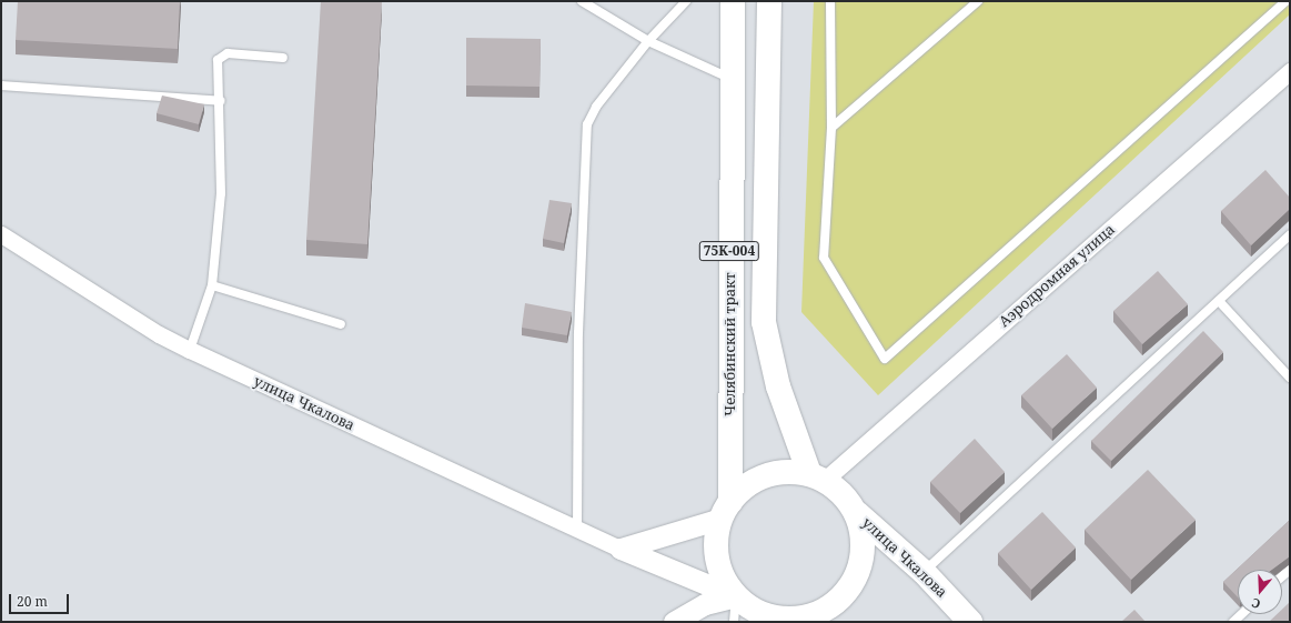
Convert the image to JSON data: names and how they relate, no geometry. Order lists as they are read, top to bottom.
{
  "streets": {
    "main road": ["75К-004", "Челябинский тракт", "улица Чкалова"],
    "street": ["Аэродромная улица"]
  },
  "crossings": [
    ["75К-004", "Аэродромная улица"],
    ["75К-004", "Челябинский тракт"],
    ["75К-004", "улица Чкалова"],
    ["Аэродромная улица", "Челябинский тракт"],
    ["Аэродромная улица", "улица Чкалова"],
    ["Челябинский тракт", "улица Чкалова"]
  ],
  "scale_bar": "20 m",
  "north": "bottom"
}
